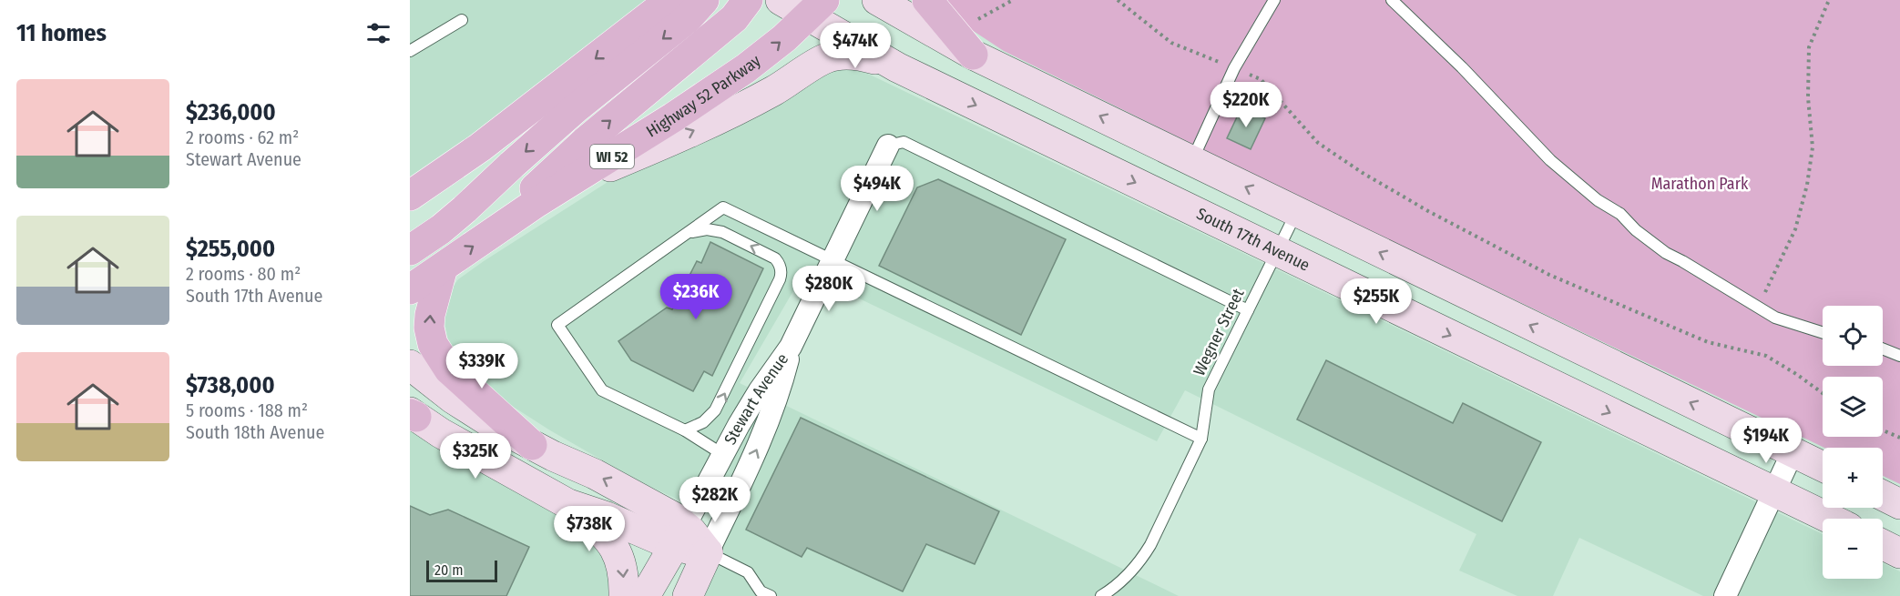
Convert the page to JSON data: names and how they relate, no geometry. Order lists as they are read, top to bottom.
{
  "streets": {
    "main road": [
      "Highway 52 Parkway",
      "WI 52",
      "South 17th Avenue",
      "Stewart Avenue"
    ],
    "lane": ["Wegner Street"]
  },
  "crossings": [
    ["Highway 52 Parkway", "South 17th Avenue"],
    ["South 17th Avenue", "Wegner Street"]
  ],
  "parks": ["Marathon Park"],
  "scale_bar": "20 m",
  "page": {
    "heading": "11 homes",
    "price": [
      "$474K",
      "$220K",
      "$494K",
      "$280K",
      "$236K",
      "$255K",
      "$339K",
      "$194K",
      "$325K",
      "$282K",
      "$738K"
    ],
    "list": [
      {
        "name": "$236,000",
        "note": "2 rooms · 62 m² · Stewart Avenue"
      },
      {
        "name": "$255,000",
        "note": "2 rooms · 80 m² · South 17th Avenue"
      },
      {
        "name": "$738,000",
        "note": "5 rooms · 188 m² · South 18th Avenue"
      }
    ],
    "map_buttons": ["+", "−"],
    "scale": "20 m"
  }
}
